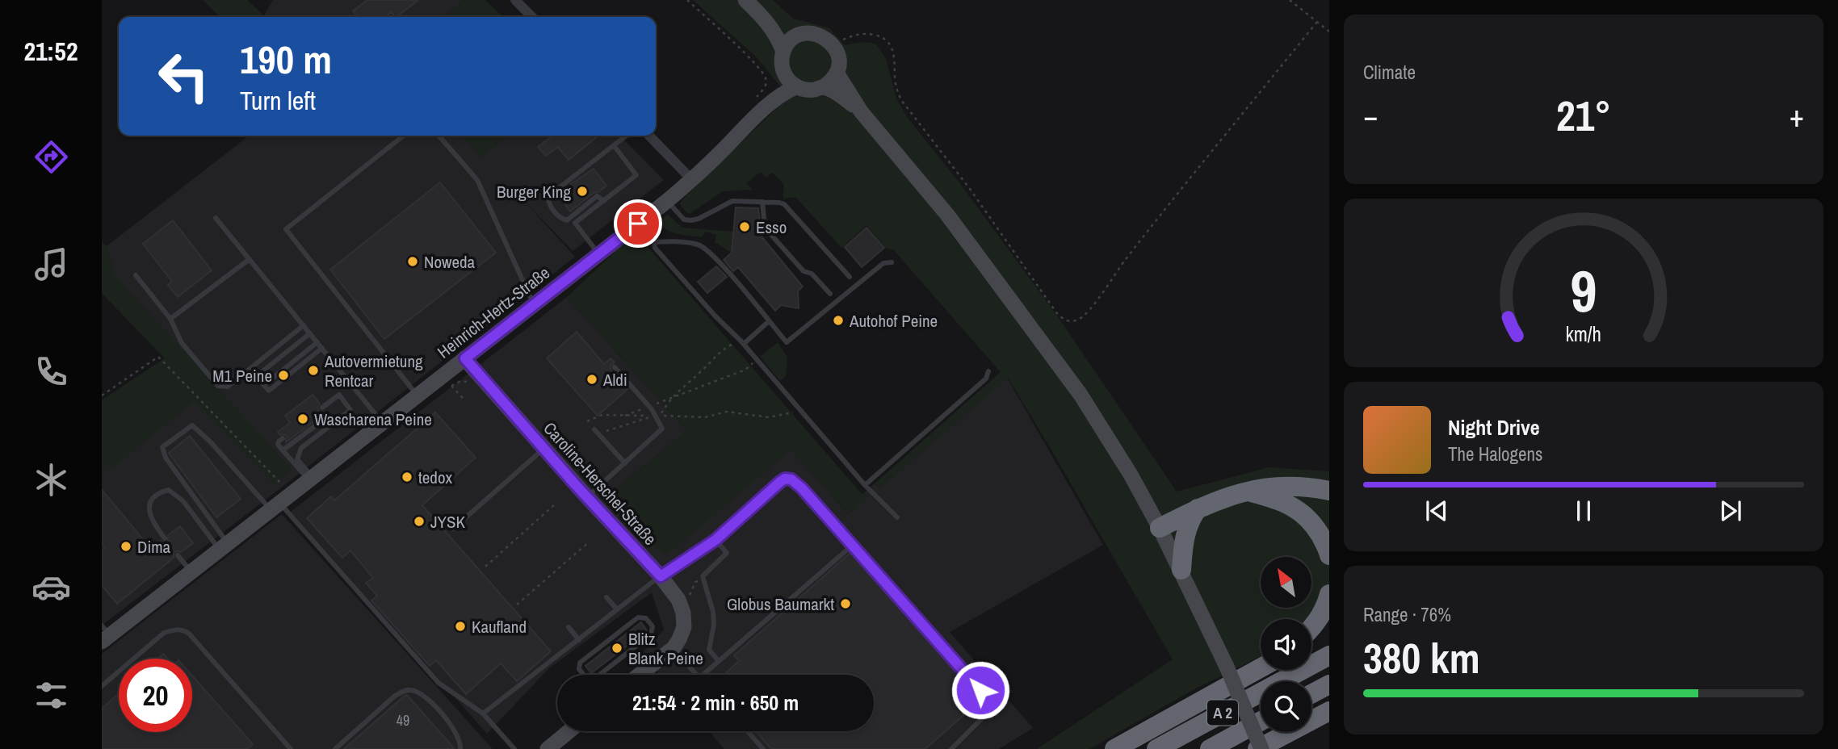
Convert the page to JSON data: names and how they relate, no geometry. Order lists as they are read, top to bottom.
{
  "streets": {
    "highway": ["A 2"],
    "street": ["Heinrich-Hertz-Straße", "Caroline-Herschel-Straße"]
  },
  "crossings": [
    ["Heinrich-Hertz-Straße", "Caroline-Herschel-Straße"]
  ],
  "places": [
    "Burger King",
    "Esso",
    "Noweda",
    "Autohof Peine",
    "Autovermietung Rentcar",
    "M1 Peine",
    "Aldi",
    "Wascharena Peine",
    "tedox",
    "JYSK",
    "Dima",
    "Globus Baumarkt",
    "Kaufland",
    "Blitz Blank Peine"
  ],
  "house_numbers": ["49"],
  "north": "top left",
  "page": {
    "tabs": "21:52",
    "tile": [
      "Climate",
      ["Range · 76%", "380 km"]
    ],
    "turn": ["190 m", "Turn left"],
    "heat": ["−", "21°", "+"],
    "song": ["Night Drive", "The Halogens"],
    "limit": "20",
    "trip": "21:54 · 2 min · 650 m",
    "gauge": ["9", "km/h"]
  }
}
